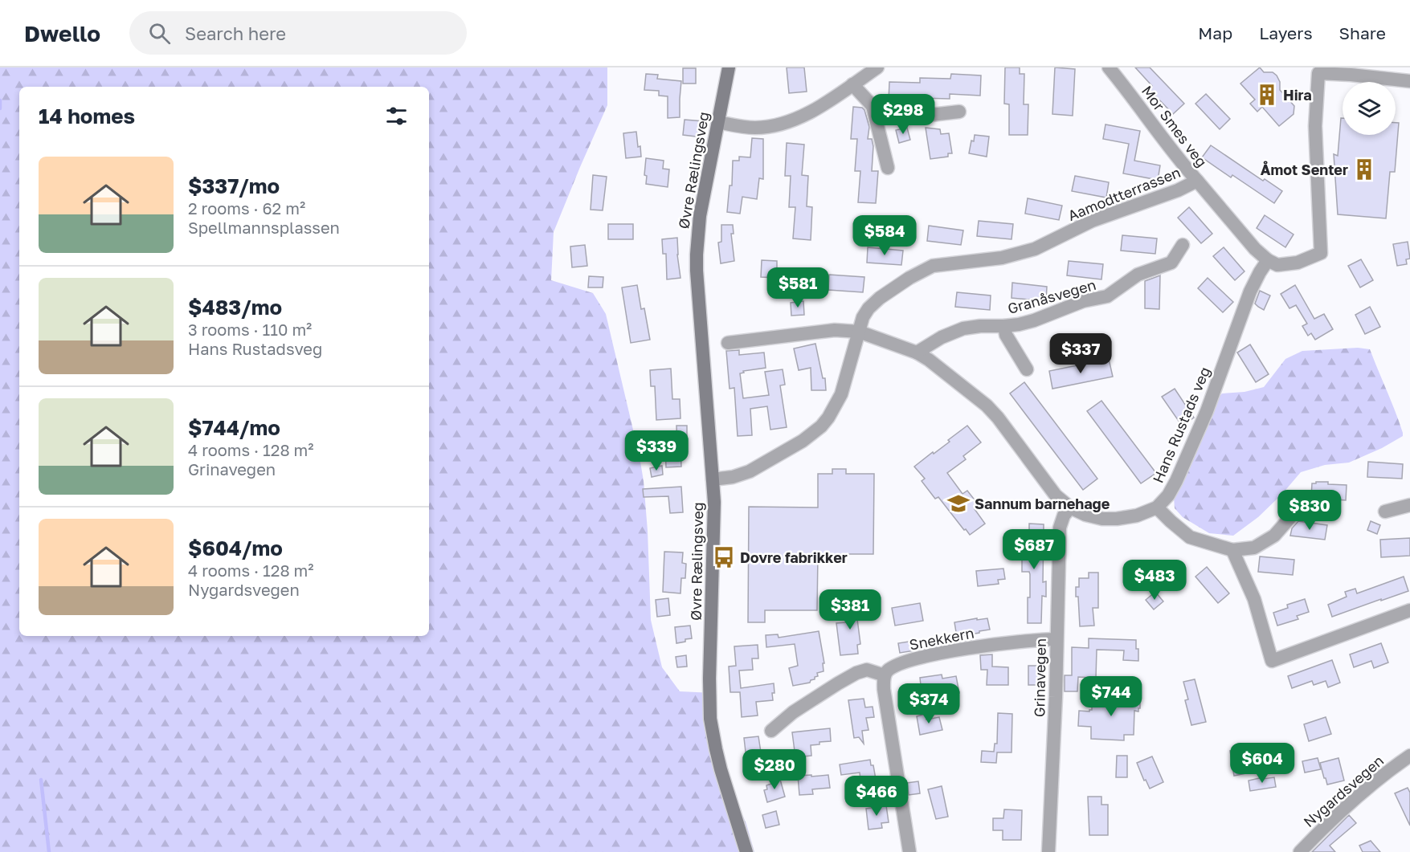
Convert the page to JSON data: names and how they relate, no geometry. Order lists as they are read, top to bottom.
{
  "streets": {
    "main road": ["Øvre Rælingsveg"],
    "street": [
      "Mor Smes veg",
      "Aamodtterrassen",
      "Granåsvegen",
      "Hans Rustads veg",
      "Snekkern",
      "Grinavegen",
      "Nygardsvegen"
    ]
  },
  "crossings": [
    ["Mor Smes veg", "Aamodtterrassen"],
    ["Øvre Rælingsveg", "Aamodtterrassen"],
    ["Aamodtterrassen", "Hans Rustads veg"],
    ["Snekkern", "Grinavegen"]
  ],
  "places": {
    "building": ["Hira", "Åmot Senter"],
    "school or university": ["Sannum barnehage"],
    "bus stop": ["Dovre fabrikker"]
  },
  "page": {
    "header": "Dwello",
    "search": "Search here",
    "nav": ["Map", "Layers", "Share"],
    "heading": "14 homes",
    "price": [
      "$298",
      "$584",
      "$581",
      "$337",
      "$339",
      "$830",
      "$687",
      "$483",
      "$381",
      "$744",
      "$374",
      "$604",
      "$280",
      "$466"
    ],
    "list": [
      {
        "name": "$337/mo",
        "note": "2 rooms · 62 m² · Spellmannsplassen"
      },
      {
        "name": "$483/mo",
        "note": "3 rooms · 110 m² · Hans Rustadsveg"
      },
      {
        "name": "$744/mo",
        "note": "4 rooms · 128 m² · Grinavegen"
      },
      {
        "name": "$604/mo",
        "note": "4 rooms · 128 m² · Nygardsvegen"
      }
    ]
  }
}
